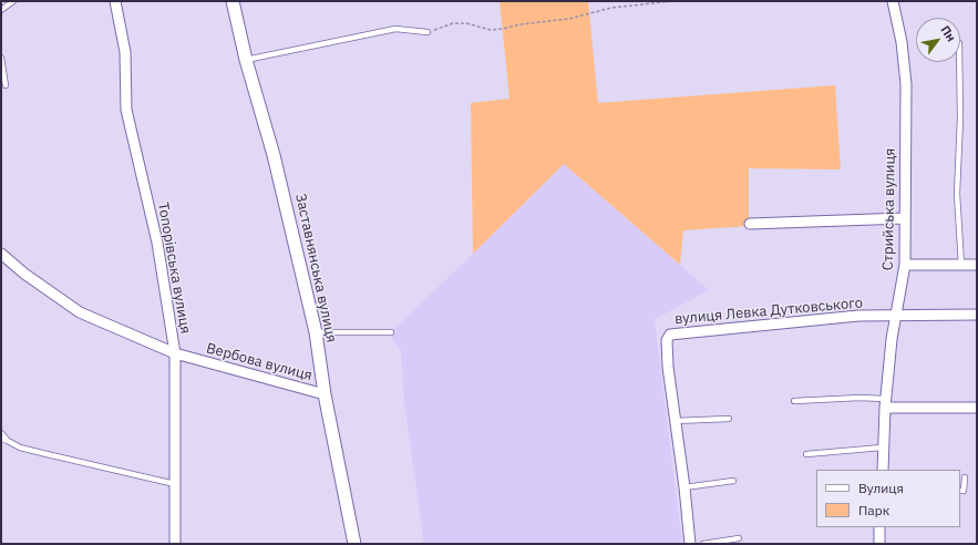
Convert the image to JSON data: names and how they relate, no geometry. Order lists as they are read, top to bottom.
{
  "streets": {
    "street": [
      "Стрийська вулиця",
      "Топорівська вулиця",
      "Заставнянська вулиця",
      "вулиця Левка Дутковського",
      "Вербова вулиця"
    ]
  },
  "crossings": [
    ["Стрийська вулиця", "вулиця Левка Дутковського"],
    ["Топорівська вулиця", "Вербова вулиця"],
    ["Заставнянська вулиця", "Вербова вулиця"]
  ],
  "legend": ["Вулиця", "Парк"],
  "north": "top right"
}
